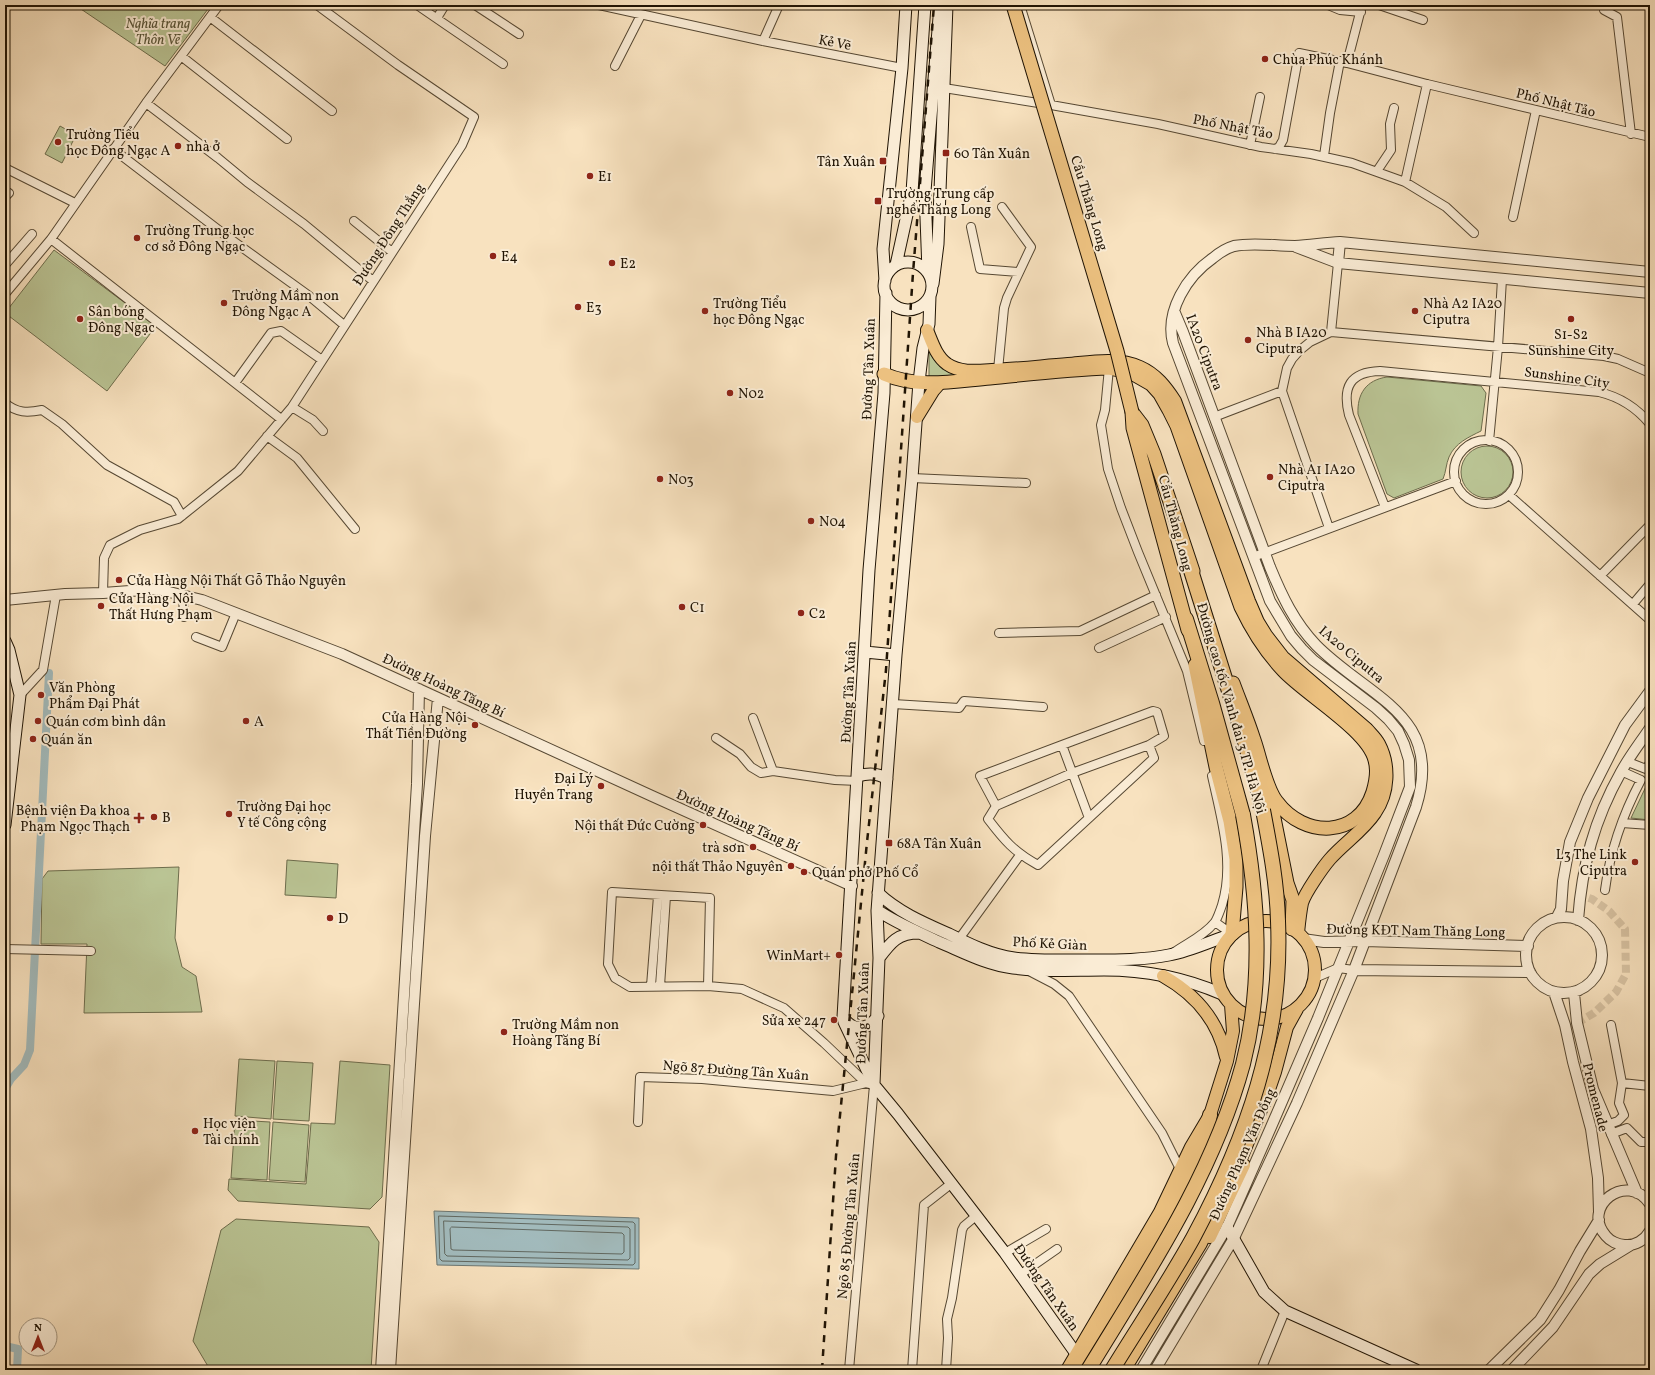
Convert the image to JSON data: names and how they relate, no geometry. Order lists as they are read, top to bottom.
{
  "streets": {
    "highway": ["Cầu Thăng Long", "Đường cao tốc Vành đai 3 TP. Hà Nội"],
    "main road": ["Đường Tân Xuân", "Phố Kẻ Giàn", "Đường Phạm Văn Đồng"],
    "street": [
      "Kẻ Vẽ",
      "Phố Nhật Tảo",
      "Đường Đông Thắng",
      "IA20 Ciputra",
      "Sunshine City",
      "Đường Hoàng Tăng Bí",
      "Đường KĐT Nam Thăng Long",
      "Ngõ 87 Đường Tân Xuân",
      "Promenade",
      "Ngõ 85 Đường Tân Xuân"
    ]
  },
  "crossings": [
    ["Cầu Thăng Long", "Đường cao tốc Vành đai 3 TP. Hà Nội"],
    ["Cầu Thăng Long", "Đường KĐT Nam Thăng Long"],
    ["Cầu Thăng Long", "Phố Kẻ Giàn"],
    ["Cầu Thăng Long", "Đường Phạm Văn Đồng"],
    ["Đường Đông Thắng", "Đường Hoàng Tăng Bí"],
    ["IA20 Ciputra", "Đường KĐT Nam Thăng Long"],
    ["IA20 Ciputra", "Đường Phạm Văn Đồng"],
    ["Đường Tân Xuân", "Đường Hoàng Tăng Bí"],
    ["Đường Tân Xuân", "Phố Kẻ Giàn"],
    ["Đường Tân Xuân", "Ngõ 87 Đường Tân Xuân"],
    ["Đường Tân Xuân", "Ngõ 85 Đường Tân Xuân"],
    ["Đường KĐT Nam Thăng Long", "Phố Kẻ Giàn"],
    ["Đường KĐT Nam Thăng Long", "Promenade"],
    ["Đường KĐT Nam Thăng Long", "Đường Phạm Văn Đồng"],
    ["Phố Kẻ Giàn", "Đường Phạm Văn Đồng"],
    ["Ngõ 87 Đường Tân Xuân", "Ngõ 85 Đường Tân Xuân"]
  ],
  "parks": ["Nghĩa trang Thôn Vẽ"],
  "places": {
    "other": [
      "Chùa Phúc Khánh",
      "Trường Tiểu học Đông Ngạc A",
      "nhà ở",
      "E1",
      "Trường Trung học cơ sở Đông Ngạc",
      "E4",
      "E2",
      "Trường Mầm non Đông Ngạc A",
      "E3",
      "Trường Tiểu học Đông Ngạc",
      "Nhà A2 IA20 Ciputra",
      "Sân bóng Đông Ngạc",
      "S1-S2 Sunshine City",
      "Nhà B IA20 Ciputra",
      "N02",
      "Nhà A1 IA20 Ciputra",
      "N03",
      "N04",
      "Cửa Hàng Nội Thất Gỗ Thảo Nguyên",
      "Cửa Hàng Nội Thất Hưng Phạm",
      "C1",
      "C2",
      "Văn Phòng Phẩm Đại Phát",
      "Quán cơm bình dân",
      "A",
      "Cửa Hàng Nội Thất Tiền Đường",
      "Quán ăn",
      "Đại Lý Huyền Trang",
      "Trường Đại học Y tế Công cộng",
      "B",
      "Nội thất Đức Cường",
      "trà sơn",
      "L3 The Link Ciputra",
      "nội thất Thảo Nguyên",
      "Quán phở Phố Cổ",
      "D",
      "WinMart+",
      "Sửa xe 247",
      "Trường Mầm non Hoàng Tăng Bí",
      "Học viện Tài chính"
    ],
    "transit": [
      "60 Tân Xuân",
      "Tân Xuân",
      "Trường Trung cấp nghề Thăng Long",
      "68A Tân Xuân"
    ],
    "health": ["Bệnh viện Đa khoa Phạm Ngọc Thạch"]
  },
  "north": "top"
}
